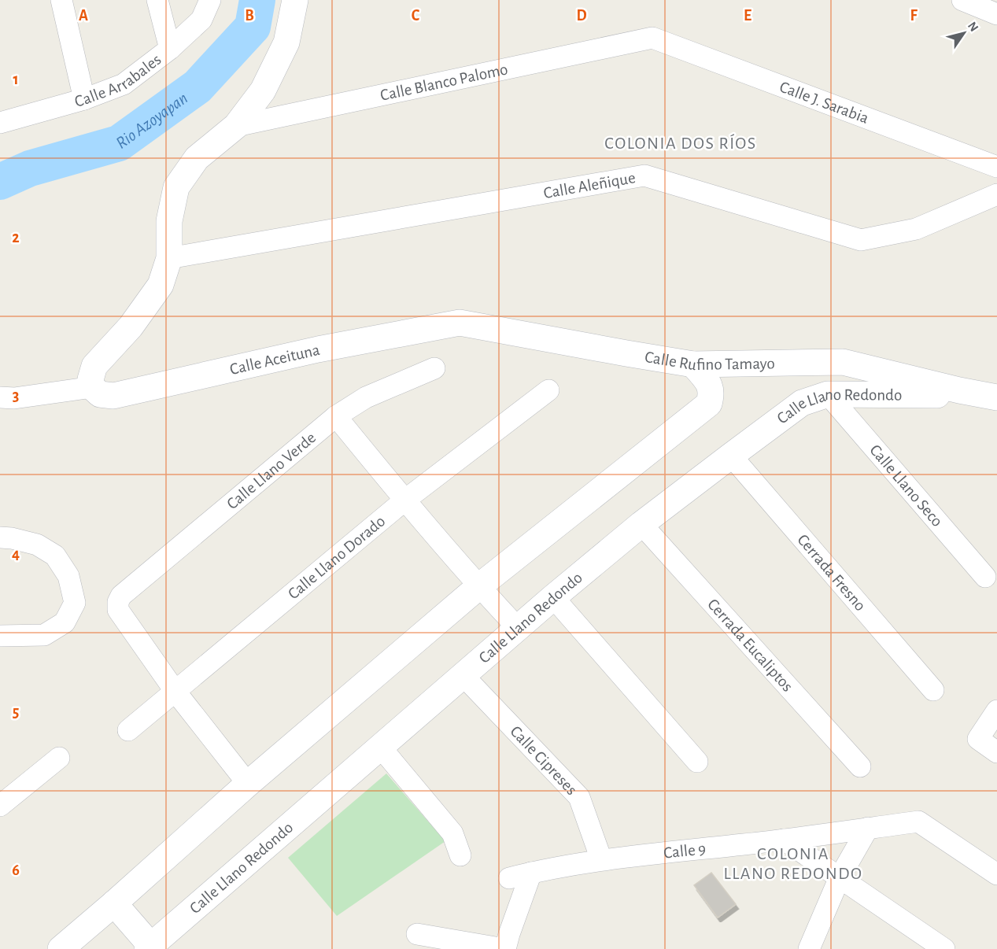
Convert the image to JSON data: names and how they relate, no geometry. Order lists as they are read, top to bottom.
{
  "streets": {
    "street": [
      "Calle Arrabales",
      "Calle Blanco Palomo",
      "Calle J. Sarabia",
      "Calle Aleñique",
      "Calle Rufino Tamayo",
      "Calle Aceituna",
      "Calle Llano Redondo",
      "Calle Llano Verde",
      "Calle Llano Seco",
      "Calle Llano Dorado",
      "Cerrada Fresno",
      "Cerrada Eucaliptos",
      "Calle Cipreses",
      "Calle 9"
    ]
  },
  "crossings": [
    ["Calle Blanco Palomo", "Calle J. Sarabia"],
    ["Calle Rufino Tamayo", "Calle Aceituna"],
    ["Calle Rufino Tamayo", "Calle Llano Redondo"],
    ["Calle Llano Redondo", "Calle Llano Seco"],
    ["Calle Llano Redondo", "Cerrada Fresno"],
    ["Calle Llano Redondo", "Cerrada Eucaliptos"],
    ["Calle Llano Redondo", "Calle Cipreses"],
    ["Calle Llano Verde", "Calle Llano Dorado"],
    ["Calle Cipreses", "Calle 9"]
  ],
  "districts": ["COLONIA DOS RÍOS", "COLONIA LLANO REDONDO"],
  "water": ["Rio Azoyapan"],
  "north": "top right",
  "grid": {
    "columns": [
      "A",
      "B",
      "C",
      "D",
      "E",
      "F"
    ],
    "rows": [
      "1",
      "2",
      "3",
      "4",
      "5",
      "6"
    ]
  }
}
